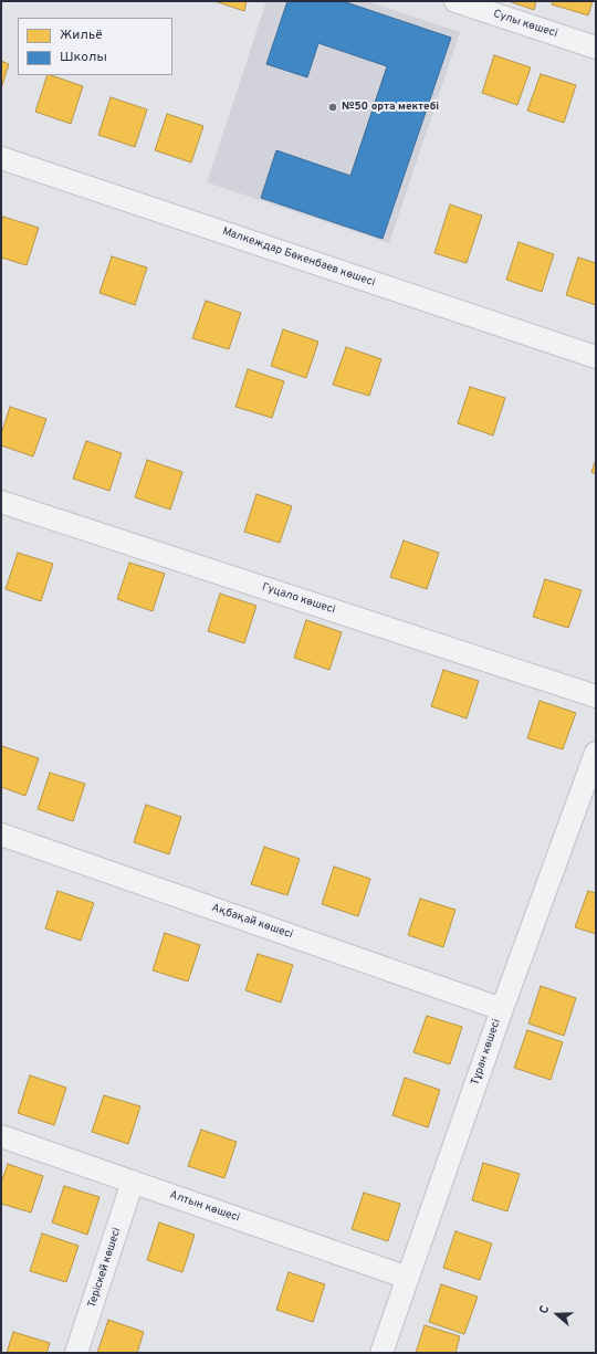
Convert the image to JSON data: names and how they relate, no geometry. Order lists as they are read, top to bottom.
{
  "streets": {
    "street": [
      "Сулы көшесі",
      "Малкеждар Бөкенбаев көшесі",
      "Гуцало көшесі",
      "Ақбақай көшесі",
      "Тұран көшесі",
      "Алтын көшесі",
      "Теріскей көшесі"
    ]
  },
  "crossings": [
    ["Ақбақай көшесі", "Тұран көшесі"],
    ["Тұран көшесі", "Алтын көшесі"],
    ["Алтын көшесі", "Теріскей көшесі"]
  ],
  "places": ["№50 орта мектебі"],
  "legend": ["Жильё", "Школы"],
  "north": "left"
}
